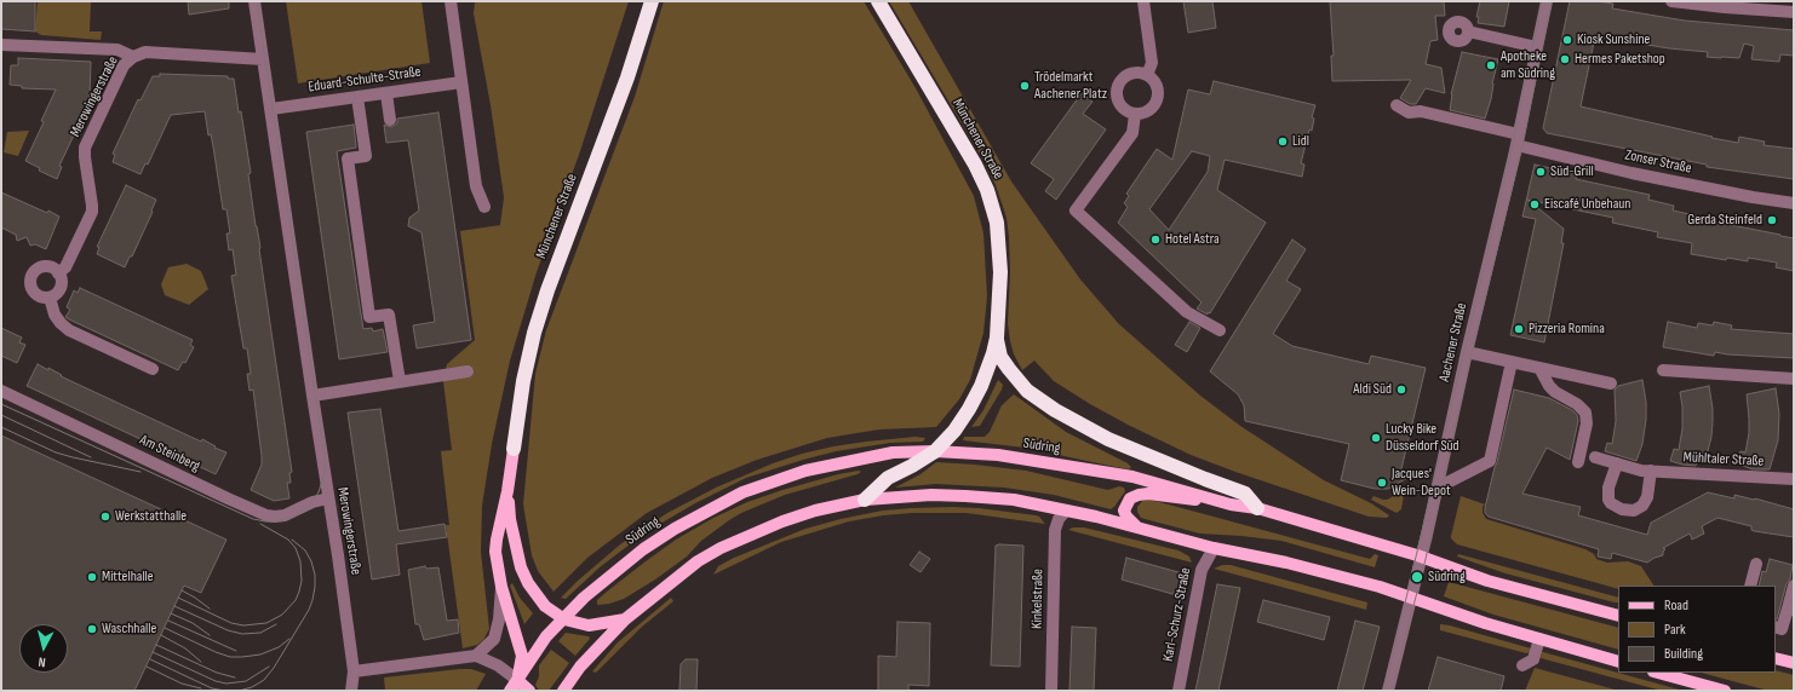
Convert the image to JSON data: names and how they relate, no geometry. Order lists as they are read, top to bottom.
{
  "streets": {
    "highway": ["Münchener Straße"],
    "main road": ["Südring"],
    "street": [
      "Eduard-Schulte-Straße",
      "Merowingerstraße",
      "Zonser Straße",
      "Aachener Straße",
      "Am Steinberg",
      "Mühltaler Straße",
      "Kinkelstraße",
      "Karl-Schurz-Straße"
    ]
  },
  "crossings": [
    ["Eduard-Schulte-Straße", "Merowingerstraße"],
    ["Merowingerstraße", "Am Steinberg"],
    ["Zonser Straße", "Aachener Straße"],
    ["Aachener Straße", "Südring"]
  ],
  "places": [
    "Kiosk Sunshine",
    "Hermes Paketshop",
    "Apotheke am Südring",
    "Trödelmarkt Aachener Platz",
    "Lidl",
    "Süd-Grill",
    "Eiscafé Unbehaun",
    "Gerda Steinfeld",
    "Hotel Astra",
    "Pizzeria Romina",
    "Aldi Süd",
    "Lucky Bike Düsseldorf Süd",
    "Jacques' Wein-Depot",
    "Werkstatthalle",
    "Mittelhalle",
    "Südring",
    "Waschhalle"
  ],
  "legend": ["Road", "Park", "Building"],
  "north": "bottom"
}
